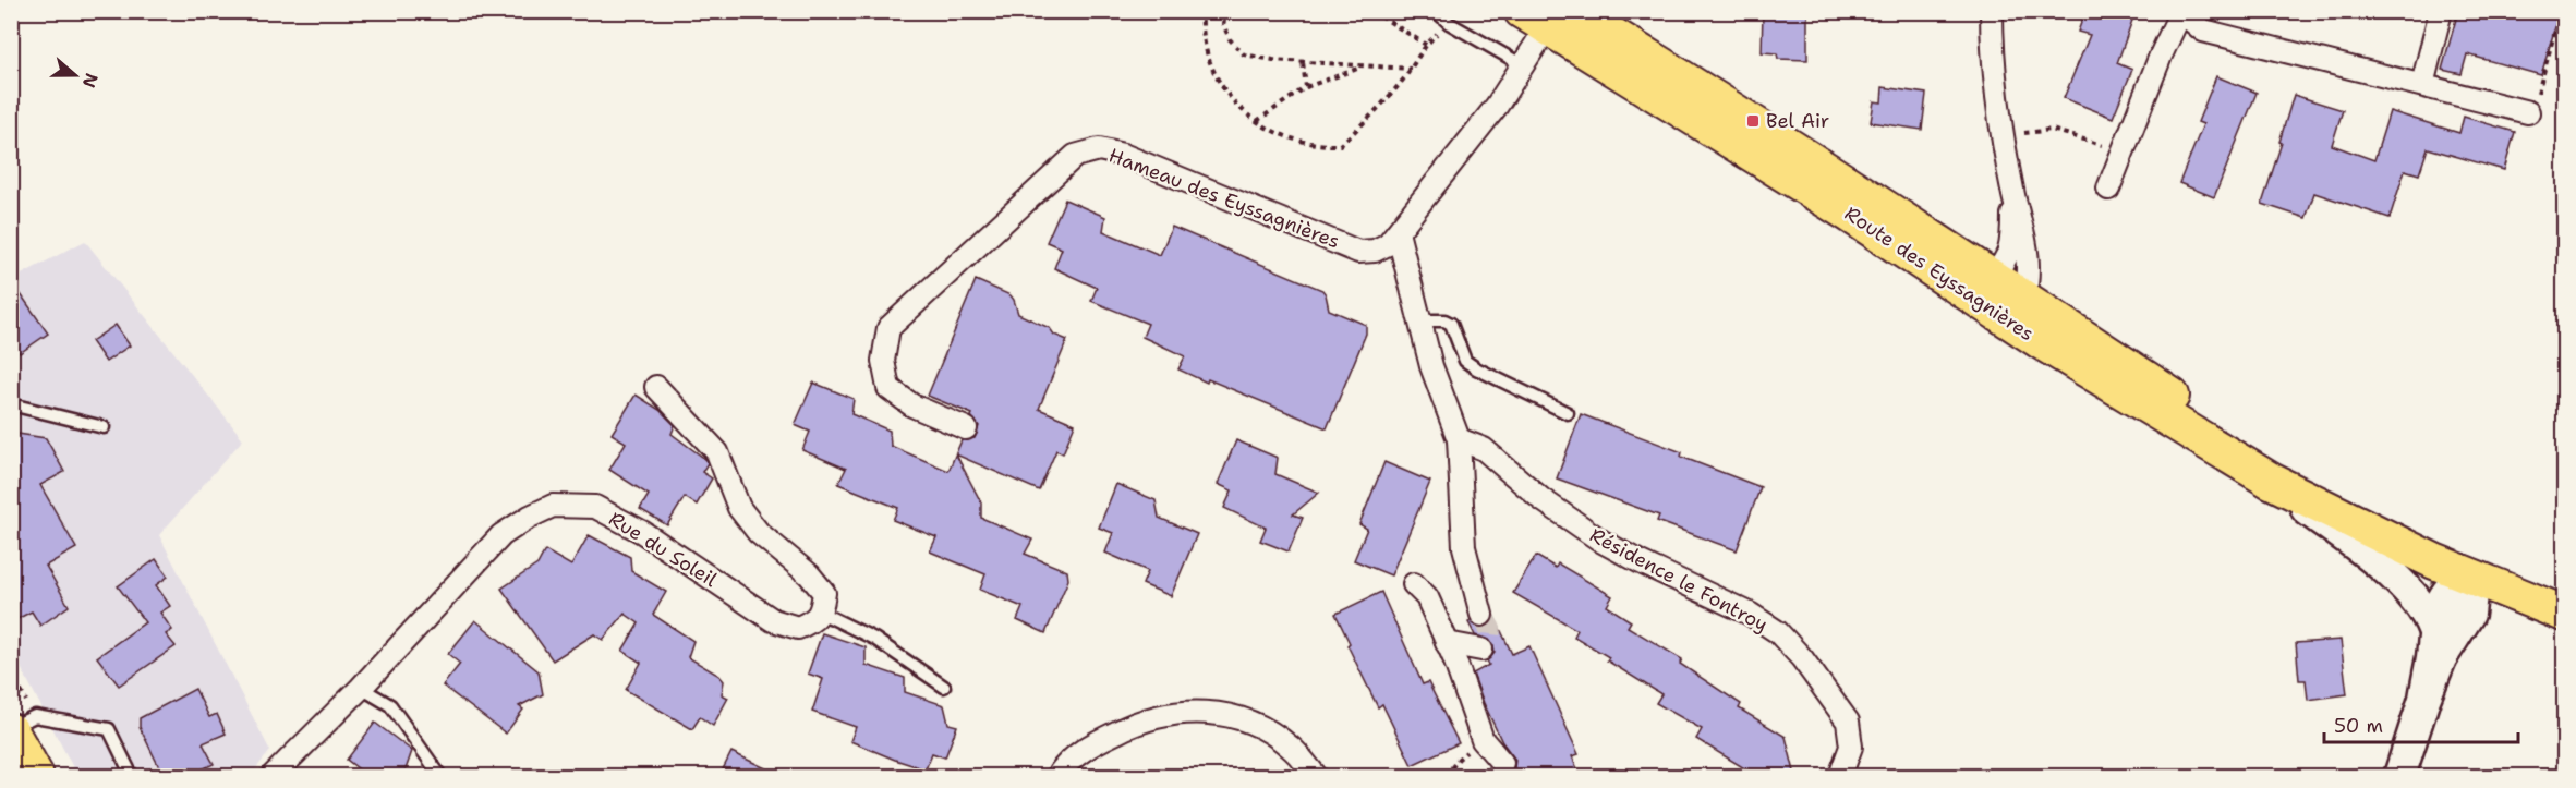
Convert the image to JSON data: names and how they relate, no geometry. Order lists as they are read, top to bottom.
{
  "streets": {
    "main road": ["Route des Eyssagnières"],
    "street": ["Hameau des Eyssagnières", "Rue du Soleil", "Résidence le Fontroy"]
  },
  "crossings": [
    ["Hameau des Eyssagnières", "Route des Eyssagnières"]
  ],
  "places": {
    "transit": ["Bel Air"]
  },
  "scale_bar": "50 m",
  "north": "right"
}
